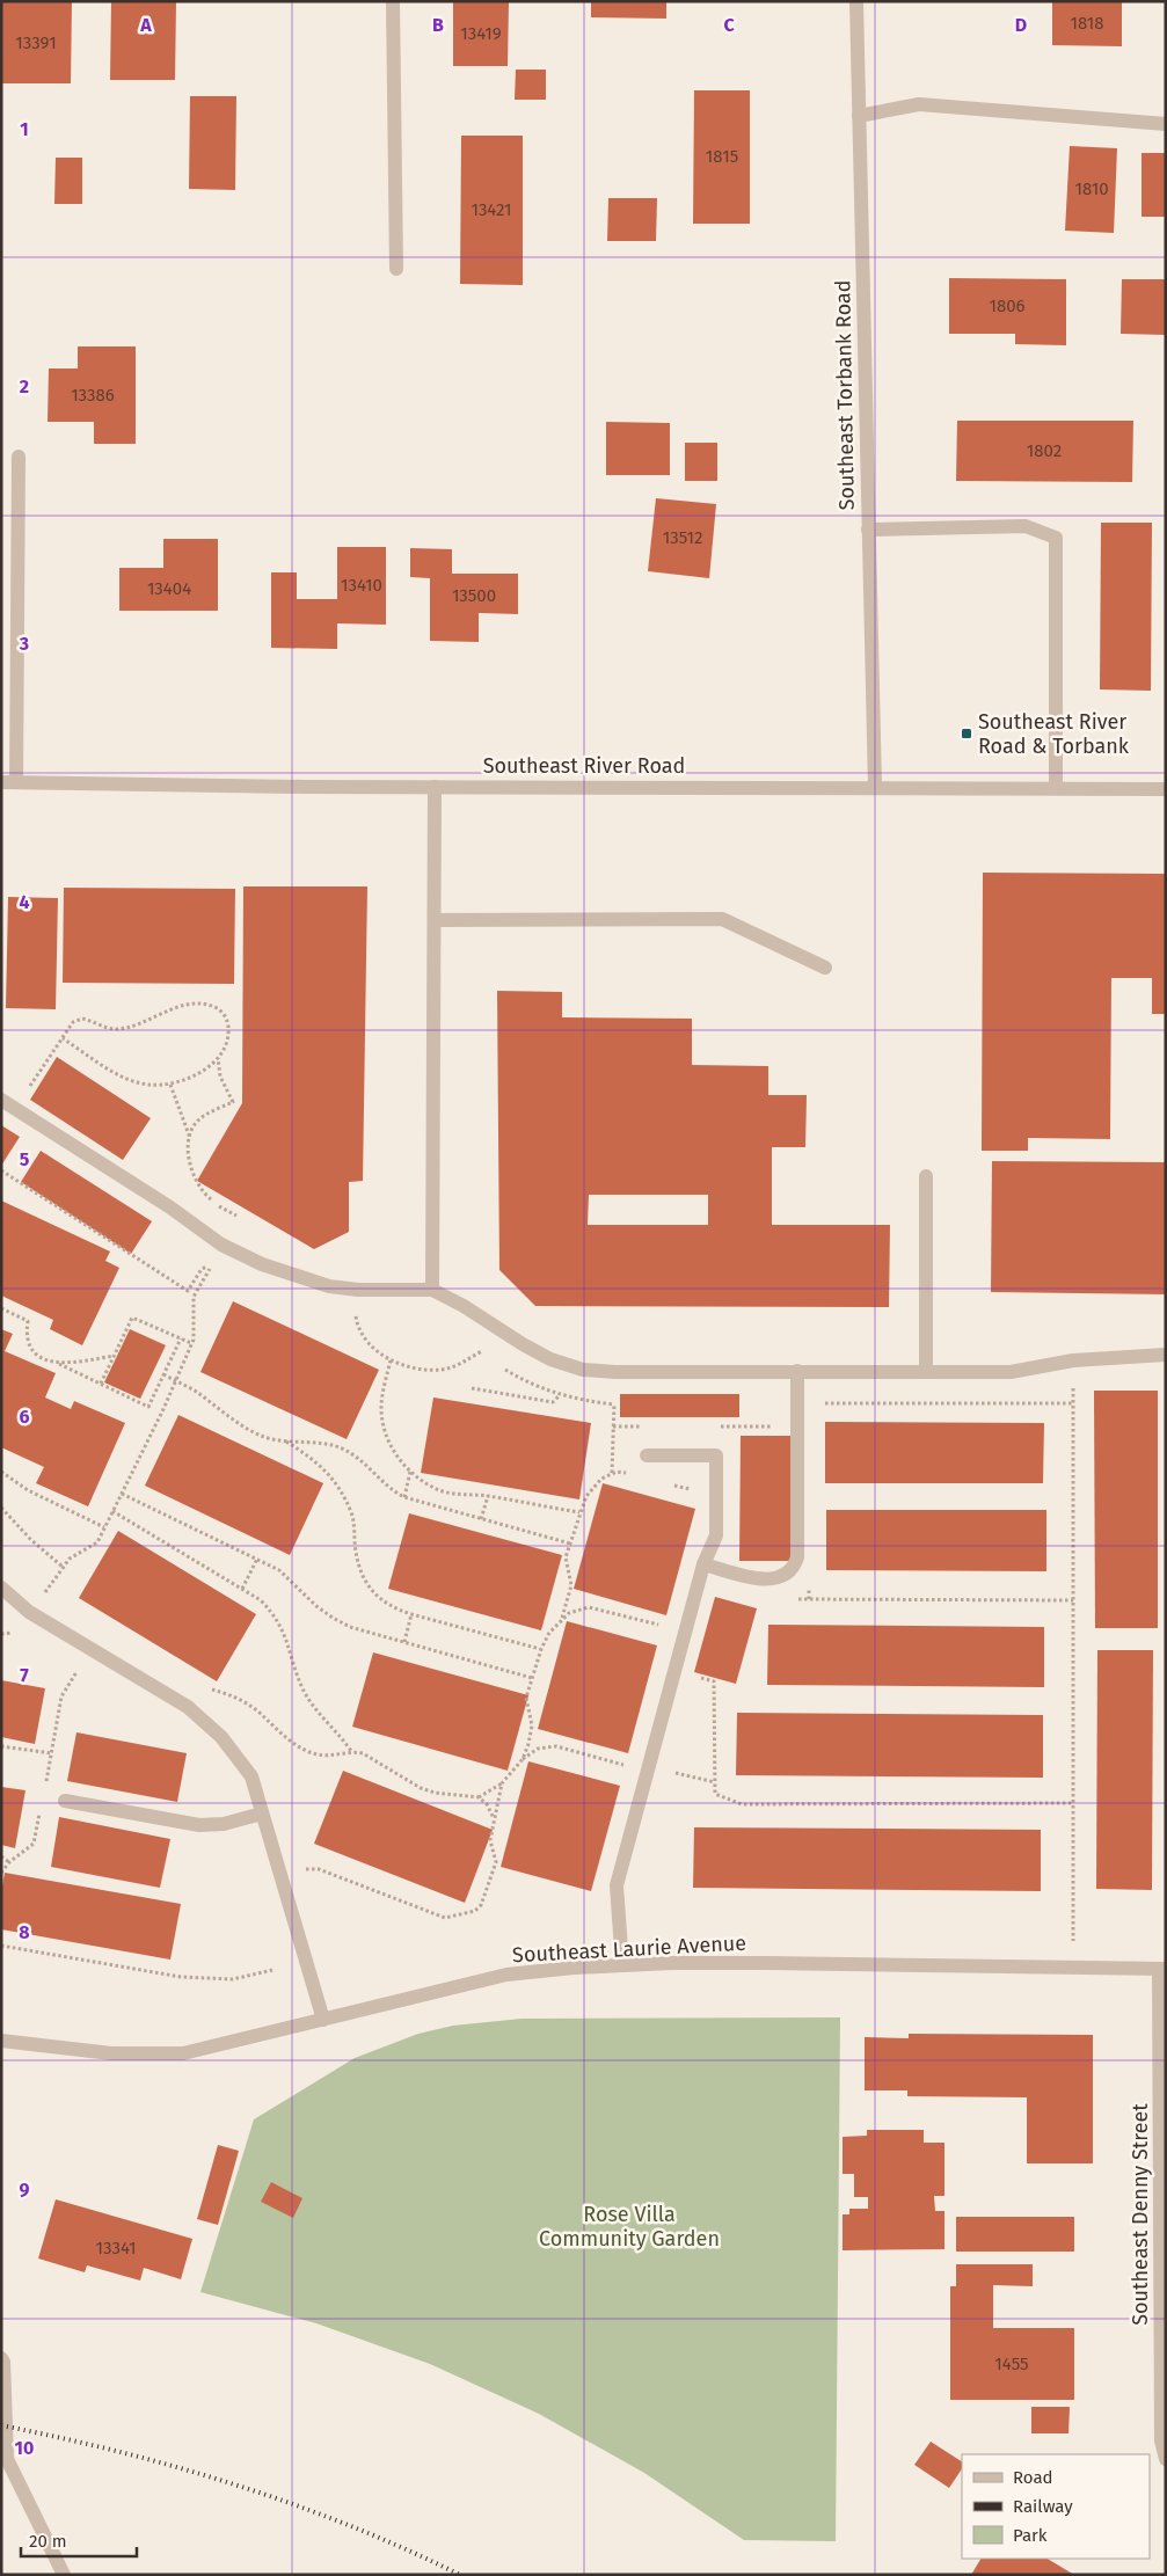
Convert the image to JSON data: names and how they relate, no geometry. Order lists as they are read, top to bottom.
{
  "streets": {
    "street": [
      "Southeast Torbank Road",
      "Southeast River Road",
      "Southeast Laurie Avenue",
      "Southeast Denny Street"
    ]
  },
  "crossings": [
    ["Southeast Torbank Road", "Southeast River Road"],
    ["Southeast Laurie Avenue", "Southeast Denny Street"]
  ],
  "parks": ["Rose Villa Community Garden"],
  "places": {
    "transit": ["Southeast River Road & Torbank"]
  },
  "house_numbers": [
    "1818",
    "13419",
    "13391",
    "1815",
    "1810",
    "13421",
    "1806",
    "13386",
    "1802",
    "13512",
    "13410",
    "13404",
    "13500",
    "13341",
    "1455"
  ],
  "legend": ["Road", "Railway", "Park"],
  "scale_bar": "20 m",
  "grid": {
    "columns": [
      "A",
      "B",
      "C",
      "D"
    ],
    "rows": [
      "1",
      "2",
      "3",
      "4",
      "5",
      "6",
      "7",
      "8",
      "9",
      "10"
    ]
  }
}
